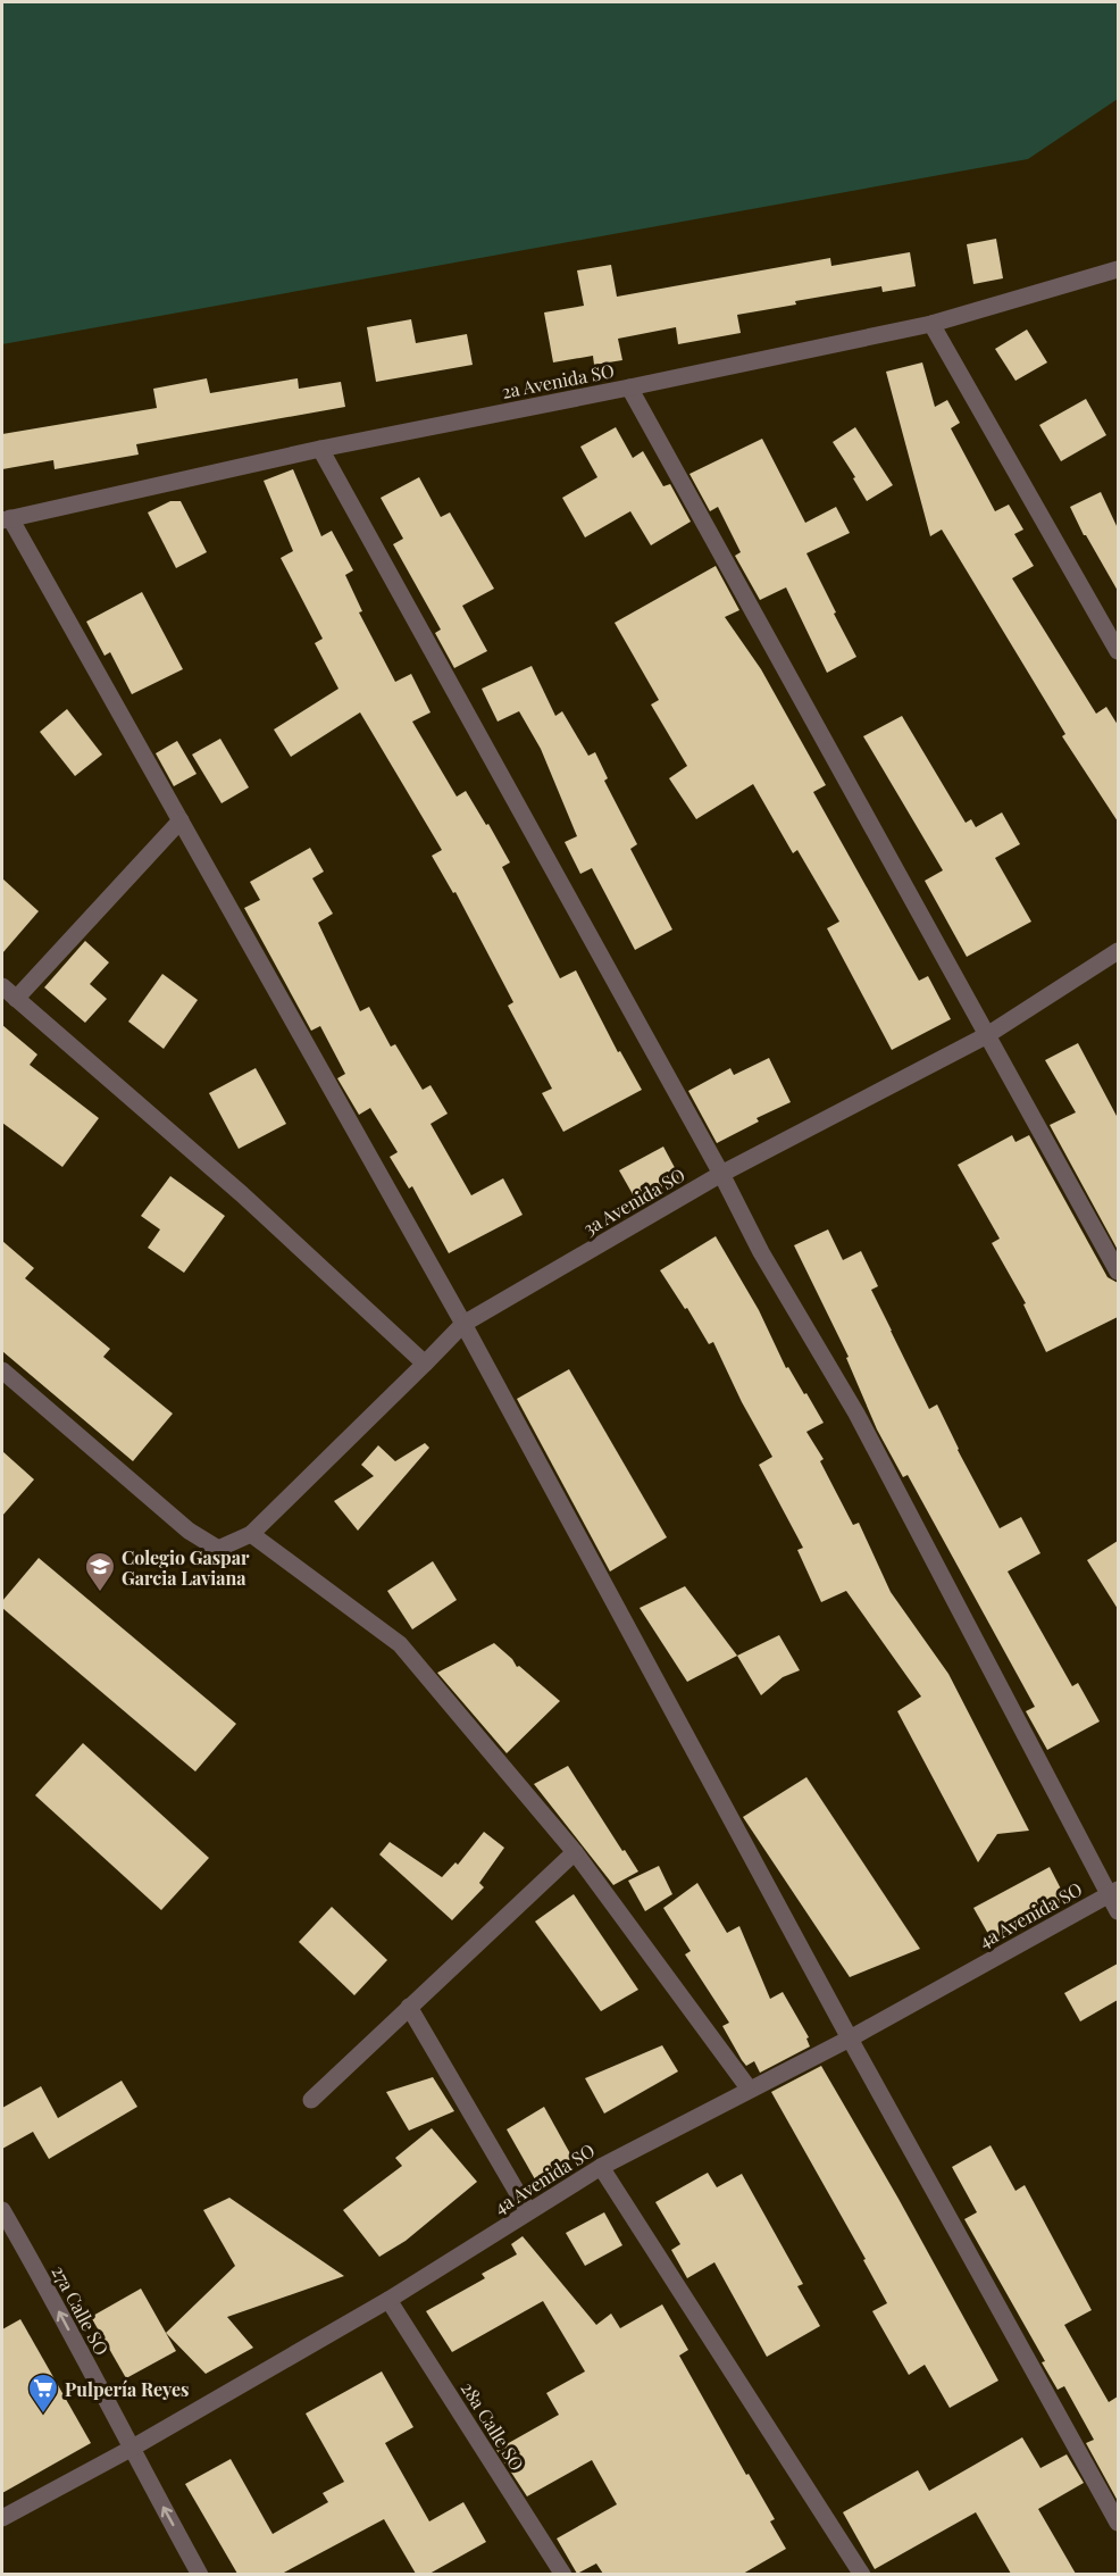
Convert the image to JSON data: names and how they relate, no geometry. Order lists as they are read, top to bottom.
{
  "streets": {
    "street": [
      "2a Avenida SO",
      "3a Avenida SO",
      "4a Avenida SO",
      "27a Calle SO",
      "28a Calle SO"
    ]
  },
  "crossings": [
    ["4a Avenida SO", "27a Calle SO"],
    ["4a Avenida SO", "28a Calle SO"]
  ],
  "one_way": ["27a Calle SO"],
  "places": {
    "school or university": ["Colegio Gaspar Garcia Laviana"],
    "supermarket": ["Pulpería Reyes"]
  }
}
